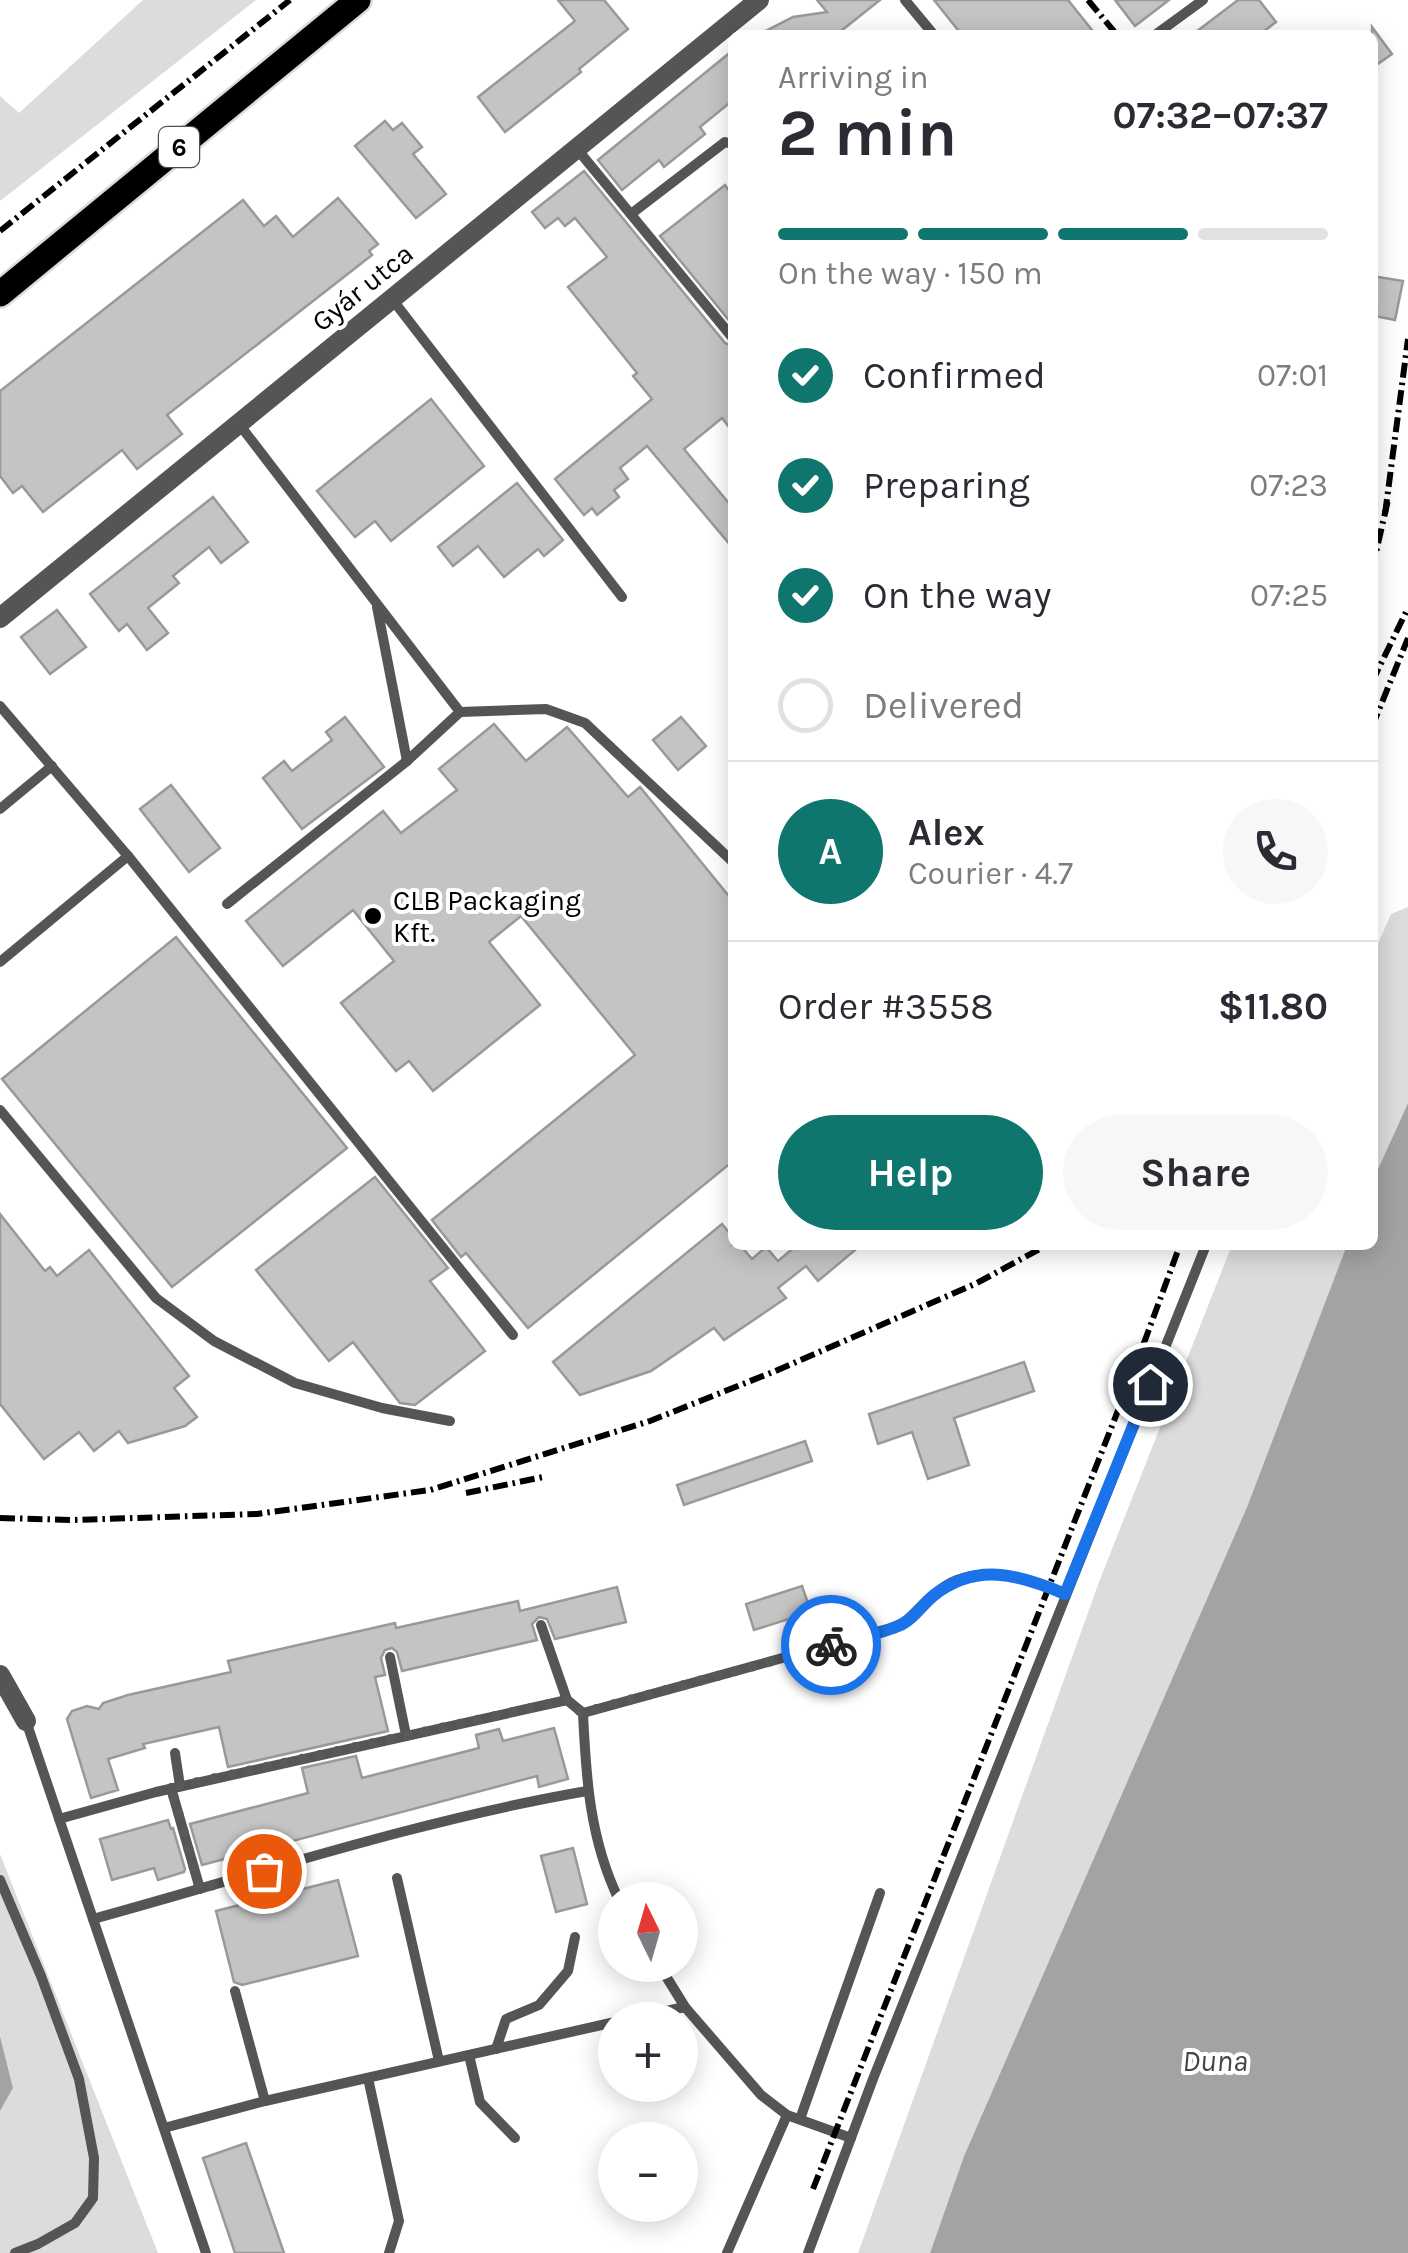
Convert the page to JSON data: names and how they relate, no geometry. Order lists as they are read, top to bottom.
{
  "streets": {
    "main road": ["6"],
    "street": ["Gyár utca"]
  },
  "water": ["Duna"],
  "places": ["CLB Packaging Kft."],
  "north": "top",
  "page": {
    "heading": ["2 min", "Arriving in", "07:32–07:37"],
    "panel": [
      "Alex",
      "Courier · 4.7",
      "Order #3558",
      "$11.80"
    ],
    "bar": "On the way · 150 m",
    "list": [
      ["Confirmed", "07:01"],
      ["Preparing", "07:23"],
      ["On the way", "07:25"],
      "Delivered"
    ],
    "round": "A",
    "buttons": ["Help", "Share"],
    "map_buttons": ["+", "−"]
  }
}
